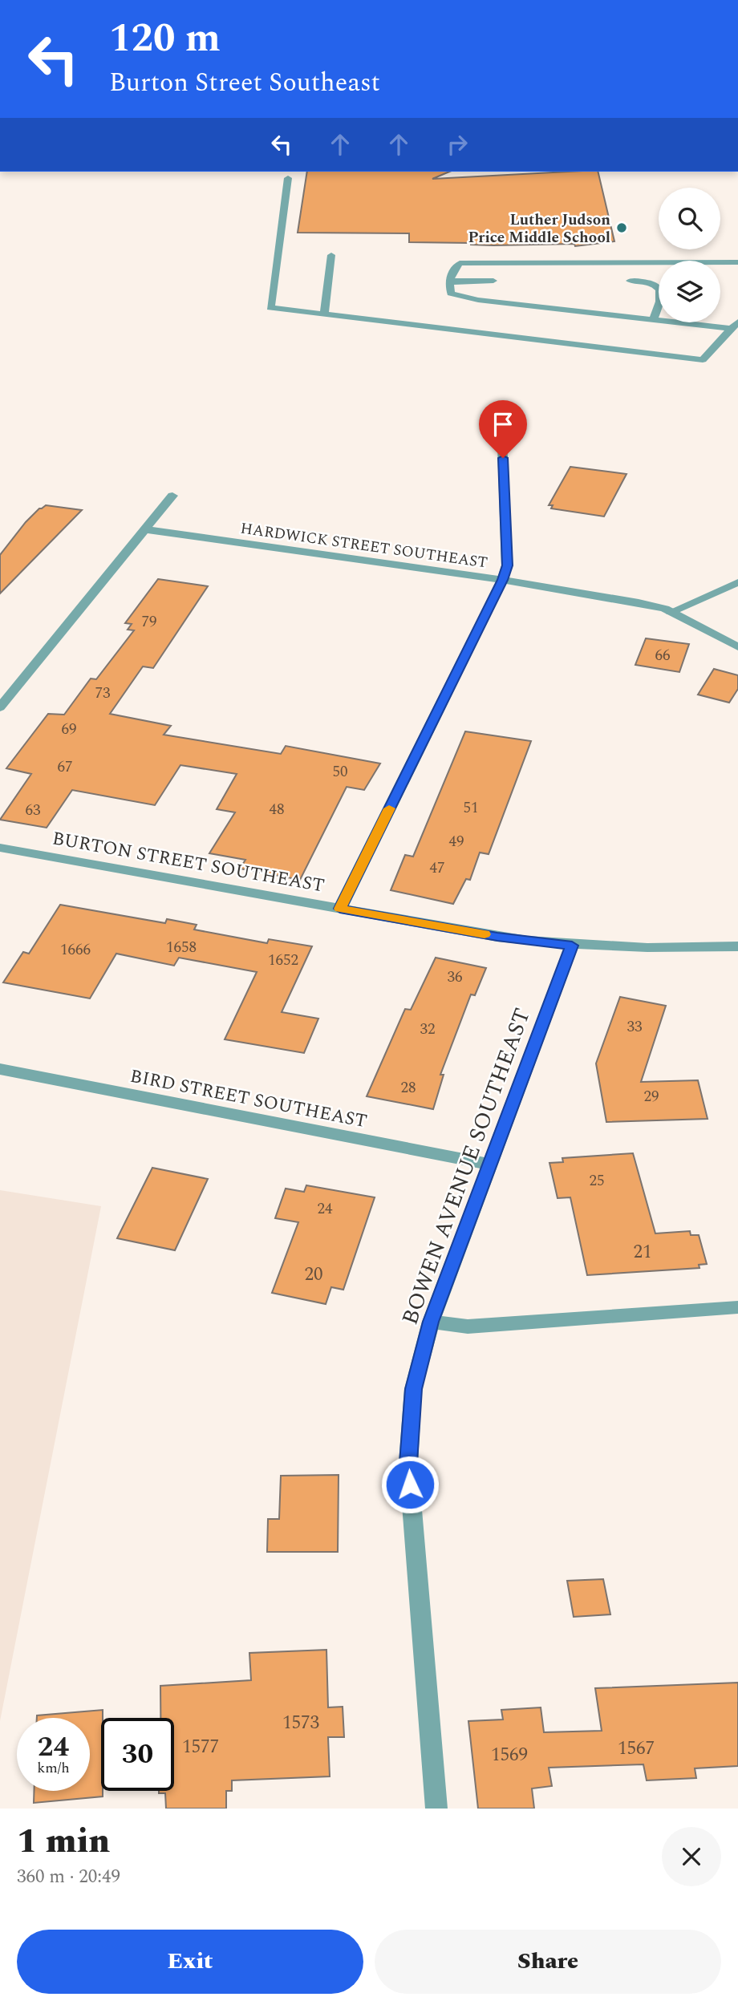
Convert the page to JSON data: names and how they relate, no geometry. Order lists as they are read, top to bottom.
{
  "streets": {
    "street": [
      "HARDWICK STREET SOUTHEAST",
      "BURTON STREET SOUTHEAST",
      "BIRD STREET SOUTHEAST",
      "BOWEN AVENUE SOUTHEAST"
    ]
  },
  "crossings": [
    ["BURTON STREET SOUTHEAST", "BOWEN AVENUE SOUTHEAST"],
    ["BIRD STREET SOUTHEAST", "BOWEN AVENUE SOUTHEAST"]
  ],
  "places": ["Luther Judson Price Middle School"],
  "house_numbers": [
    "79",
    "66",
    "73",
    "69",
    "67",
    "50",
    "51",
    "48",
    "63",
    "49",
    "47",
    "1658",
    "1666",
    "1652",
    "36",
    "33",
    "32",
    "28",
    "29",
    "25",
    "24",
    "21",
    "20",
    "1573",
    "1577",
    "1567",
    "1569"
  ],
  "page": {
    "turn": ["120 m", "Burton Street Southeast"],
    "speed": "24 km/h",
    "limit": "30",
    "heading": ["1 min", "360 m · 20:49"],
    "buttons": ["Exit", "Share"]
  }
}
